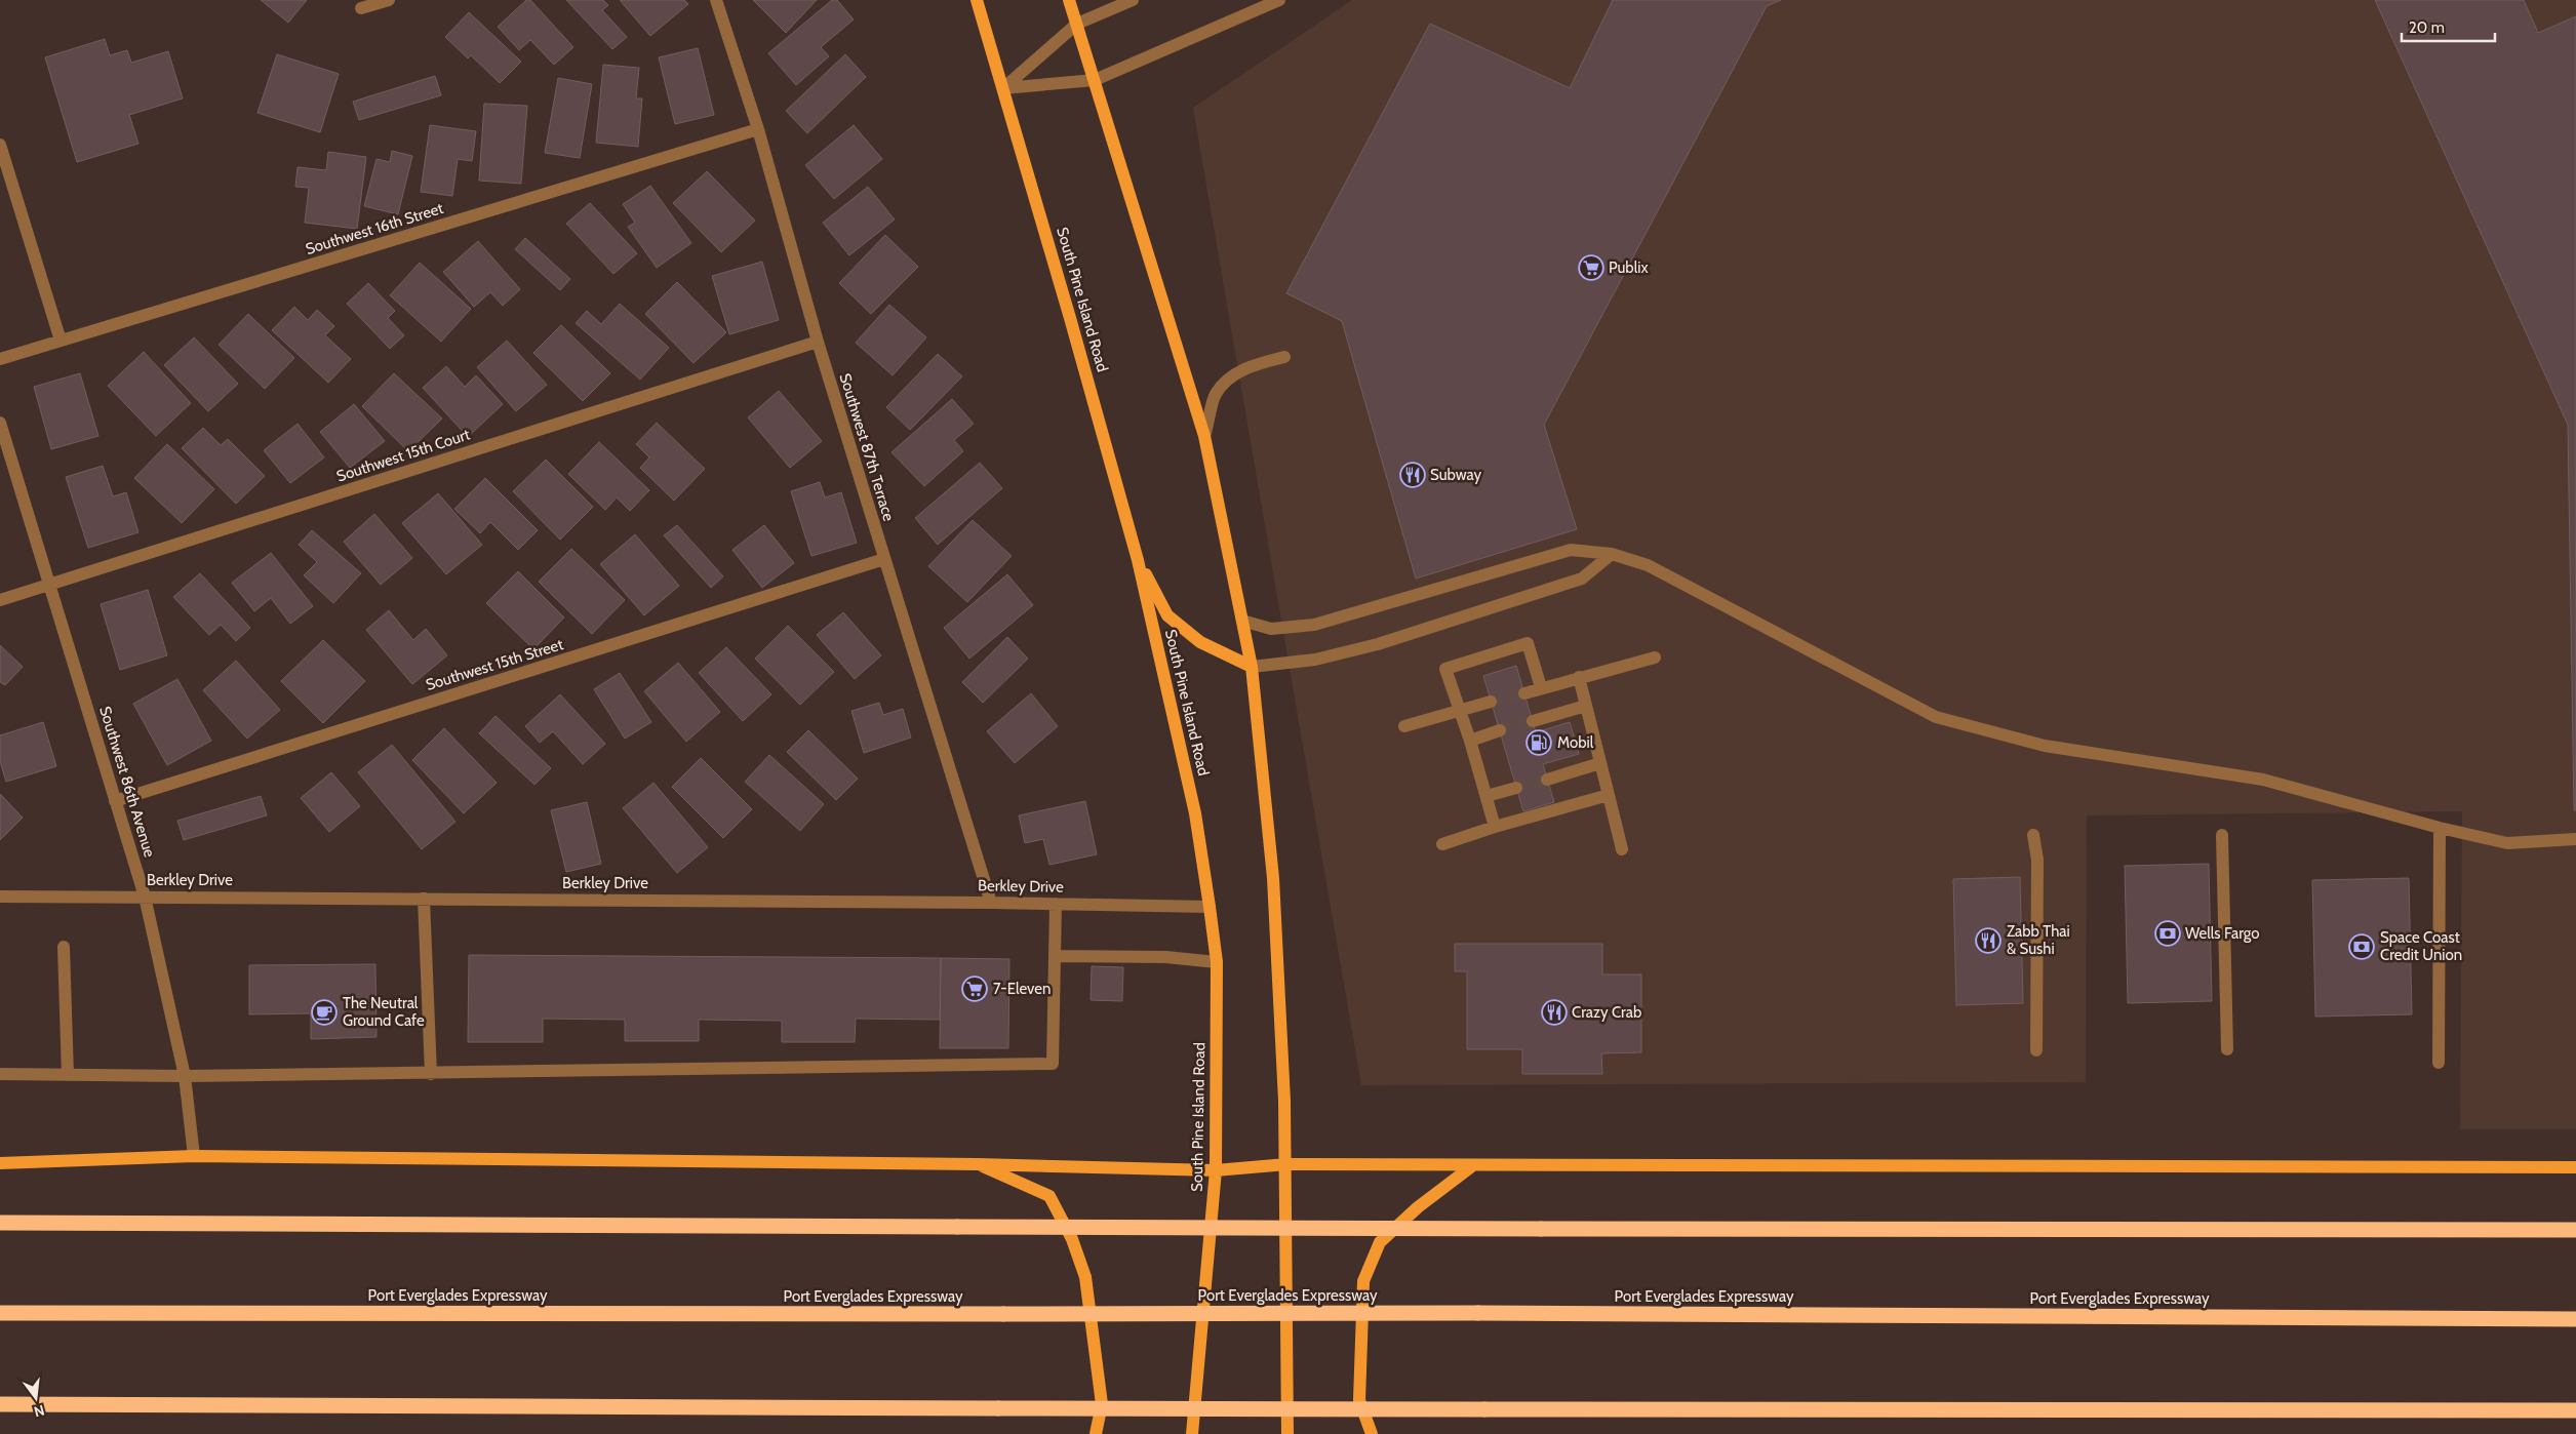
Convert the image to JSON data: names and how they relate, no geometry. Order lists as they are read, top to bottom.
{
  "streets": {
    "highway": ["Port Everglades Expressway"],
    "main road": ["South Pine Island Road"],
    "street": [
      "Southwest 16th Street",
      "Southwest 87th Terrace",
      "Southwest 15th Court",
      "Southwest 15th Street",
      "Southwest 86th Avenue",
      "Berkley Drive"
    ]
  },
  "crossings": [
    ["Southwest 16th Street", "Southwest 87th Terrace"],
    ["South Pine Island Road", "Berkley Drive"],
    ["Southwest 87th Terrace", "Southwest 15th Court"],
    ["Southwest 87th Terrace", "Southwest 15th Street"],
    ["Southwest 87th Terrace", "Berkley Drive"],
    ["Southwest 15th Court", "Southwest 86th Avenue"],
    ["Southwest 15th Street", "Southwest 86th Avenue"],
    ["Southwest 86th Avenue", "Berkley Drive"]
  ],
  "places": {
    "supermarket": ["Publix", "7-Eleven"],
    "restaurant": ["Subway", "Zabb Thai & Sushi", "Crazy Crab"],
    "fuel station": ["Mobil"],
    "bank": ["Wells Fargo", "Space Coast Credit Union"],
    "cafe": ["The Neutral Ground Cafe"]
  },
  "scale_bar": "20 m",
  "north": "bottom"
}
